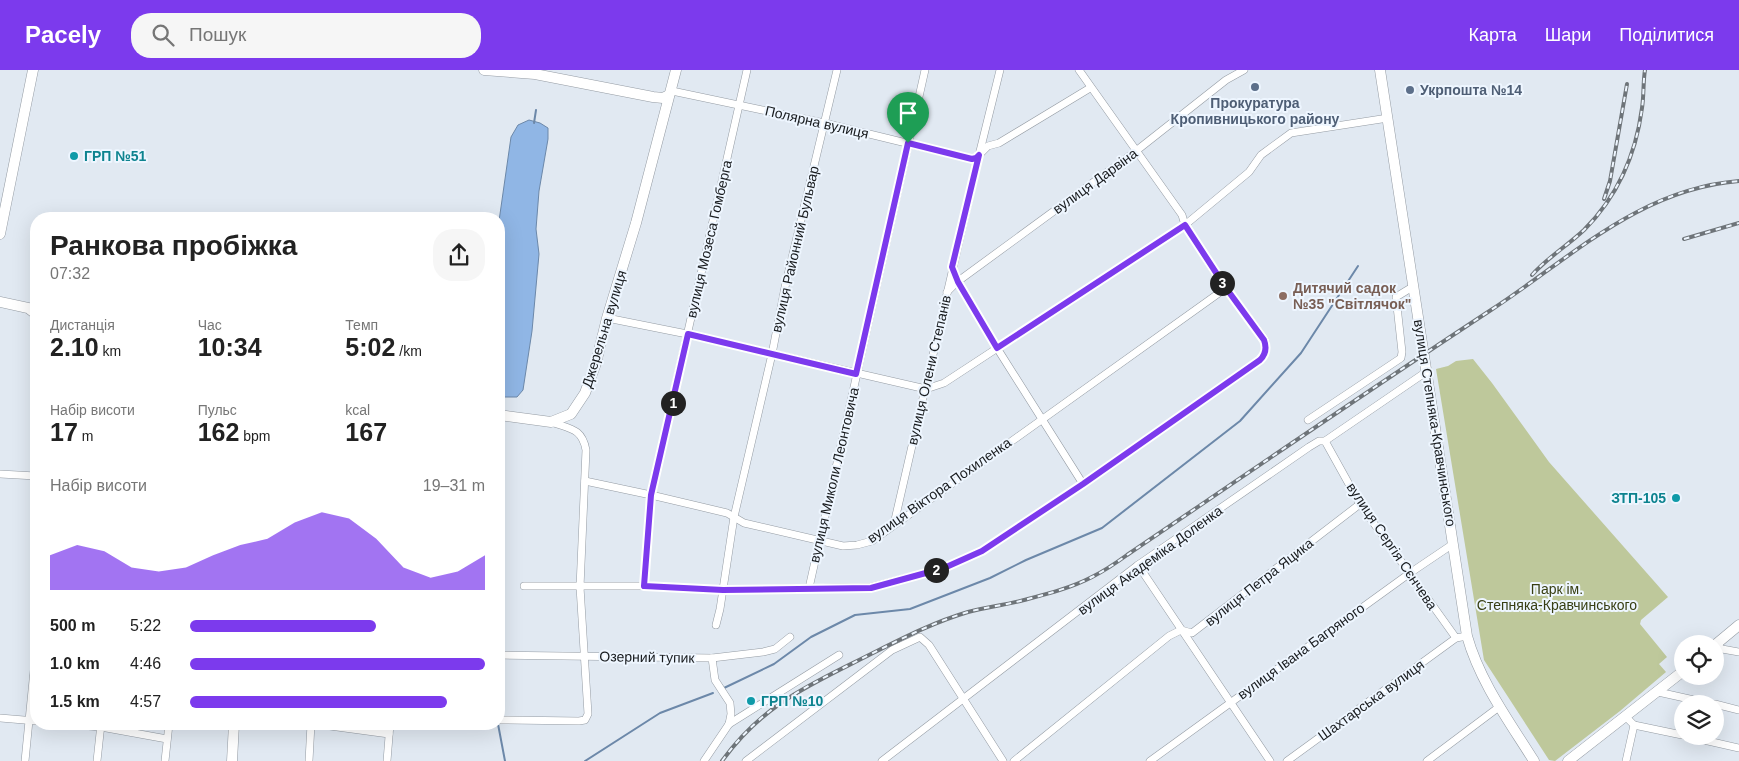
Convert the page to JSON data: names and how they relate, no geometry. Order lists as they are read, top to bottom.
{
  "streets": {
    "main road": ["Джерельна вулиця", "вулиця Степняка-Кравчинського"],
    "street": [
      "Полярна вулиця",
      "вулиця Дарвіна",
      "вулиця Мозеса Гомберга",
      "вулиця Районний Бульвар",
      "вулиця Олени Степанів",
      "вулиця Миколи Леонтовича",
      "вулиця Віктора Похиленка",
      "вулиця Сергія Сєнчева",
      "вулиця Академіка Доленка",
      "вулиця Петра Яцика",
      "вулиця Івана Багряного",
      "Озерний тупик",
      "Шахтарська вулиця"
    ]
  },
  "crossings": [
    ["Полярна вулиця", "вулиця Мозеса Гомберга"],
    ["Полярна вулиця", "вулиця Районний Бульвар"],
    ["Полярна вулиця", "Джерельна вулиця"],
    ["Полярна вулиця", "вулиця Олени Степанів"],
    ["Полярна вулиця", "вулиця Миколи Леонтовича"],
    ["вулиця Дарвіна", "вулиця Олени Степанів"],
    ["вулиця Мозеса Гомберга", "вулиця Віктора Похиленка"],
    ["вулиця Районний Бульвар", "вулиця Віктора Похиленка"],
    ["вулиця Олени Степанів", "вулиця Віктора Похиленка"],
    ["вулиця Степняка-Кравчинського", "вулиця Академіка Доленка"],
    ["вулиця Степняка-Кравчинського", "вулиця Івана Багряного"],
    ["вулиця Миколи Леонтовича", "вулиця Віктора Похиленка"],
    ["вулиця Сергія Сєнчева", "вулиця Академіка Доленка"],
    ["вулиця Сергія Сєнчева", "вулиця Петра Яцика"],
    ["вулиця Сергія Сєнчева", "вулиця Івана Багряного"],
    ["вулиця Сергія Сєнчева", "Шахтарська вулиця"]
  ],
  "parks": ["Парк ім. Степняка-Кравчинського"],
  "places": [
    "Прокуратура Кропивницького району",
    "Укрпошта №14",
    "ГРП №51",
    "Дитячий садок №35 \"Світлячок\"",
    "ЗТП-105",
    "ГРП №10"
  ],
  "page": {
    "header": "Pacely",
    "search": "Пошук",
    "nav": ["Карта", "Шари", "Поділитися"],
    "heading": ["Ранкова пробіжка", "07:32"],
    "pins": ["3", "1", "2"],
    "stats": [
      ["Дистанція", "2.10 km"],
      ["Час", "10:34"],
      ["Темп", "5:02 /km"],
      ["Набір висоти", "17 m"],
      ["Пульс", "162 bpm"],
      ["kcal", "167"]
    ],
    "chart": ["Набір висоти", "19–31 m"],
    "list": [
      {
        "name": "500 m",
        "note": "5:22"
      },
      {
        "name": "1.0 km",
        "note": "4:46"
      },
      {
        "name": "1.5 km",
        "note": "4:57"
      }
    ]
  }
}
